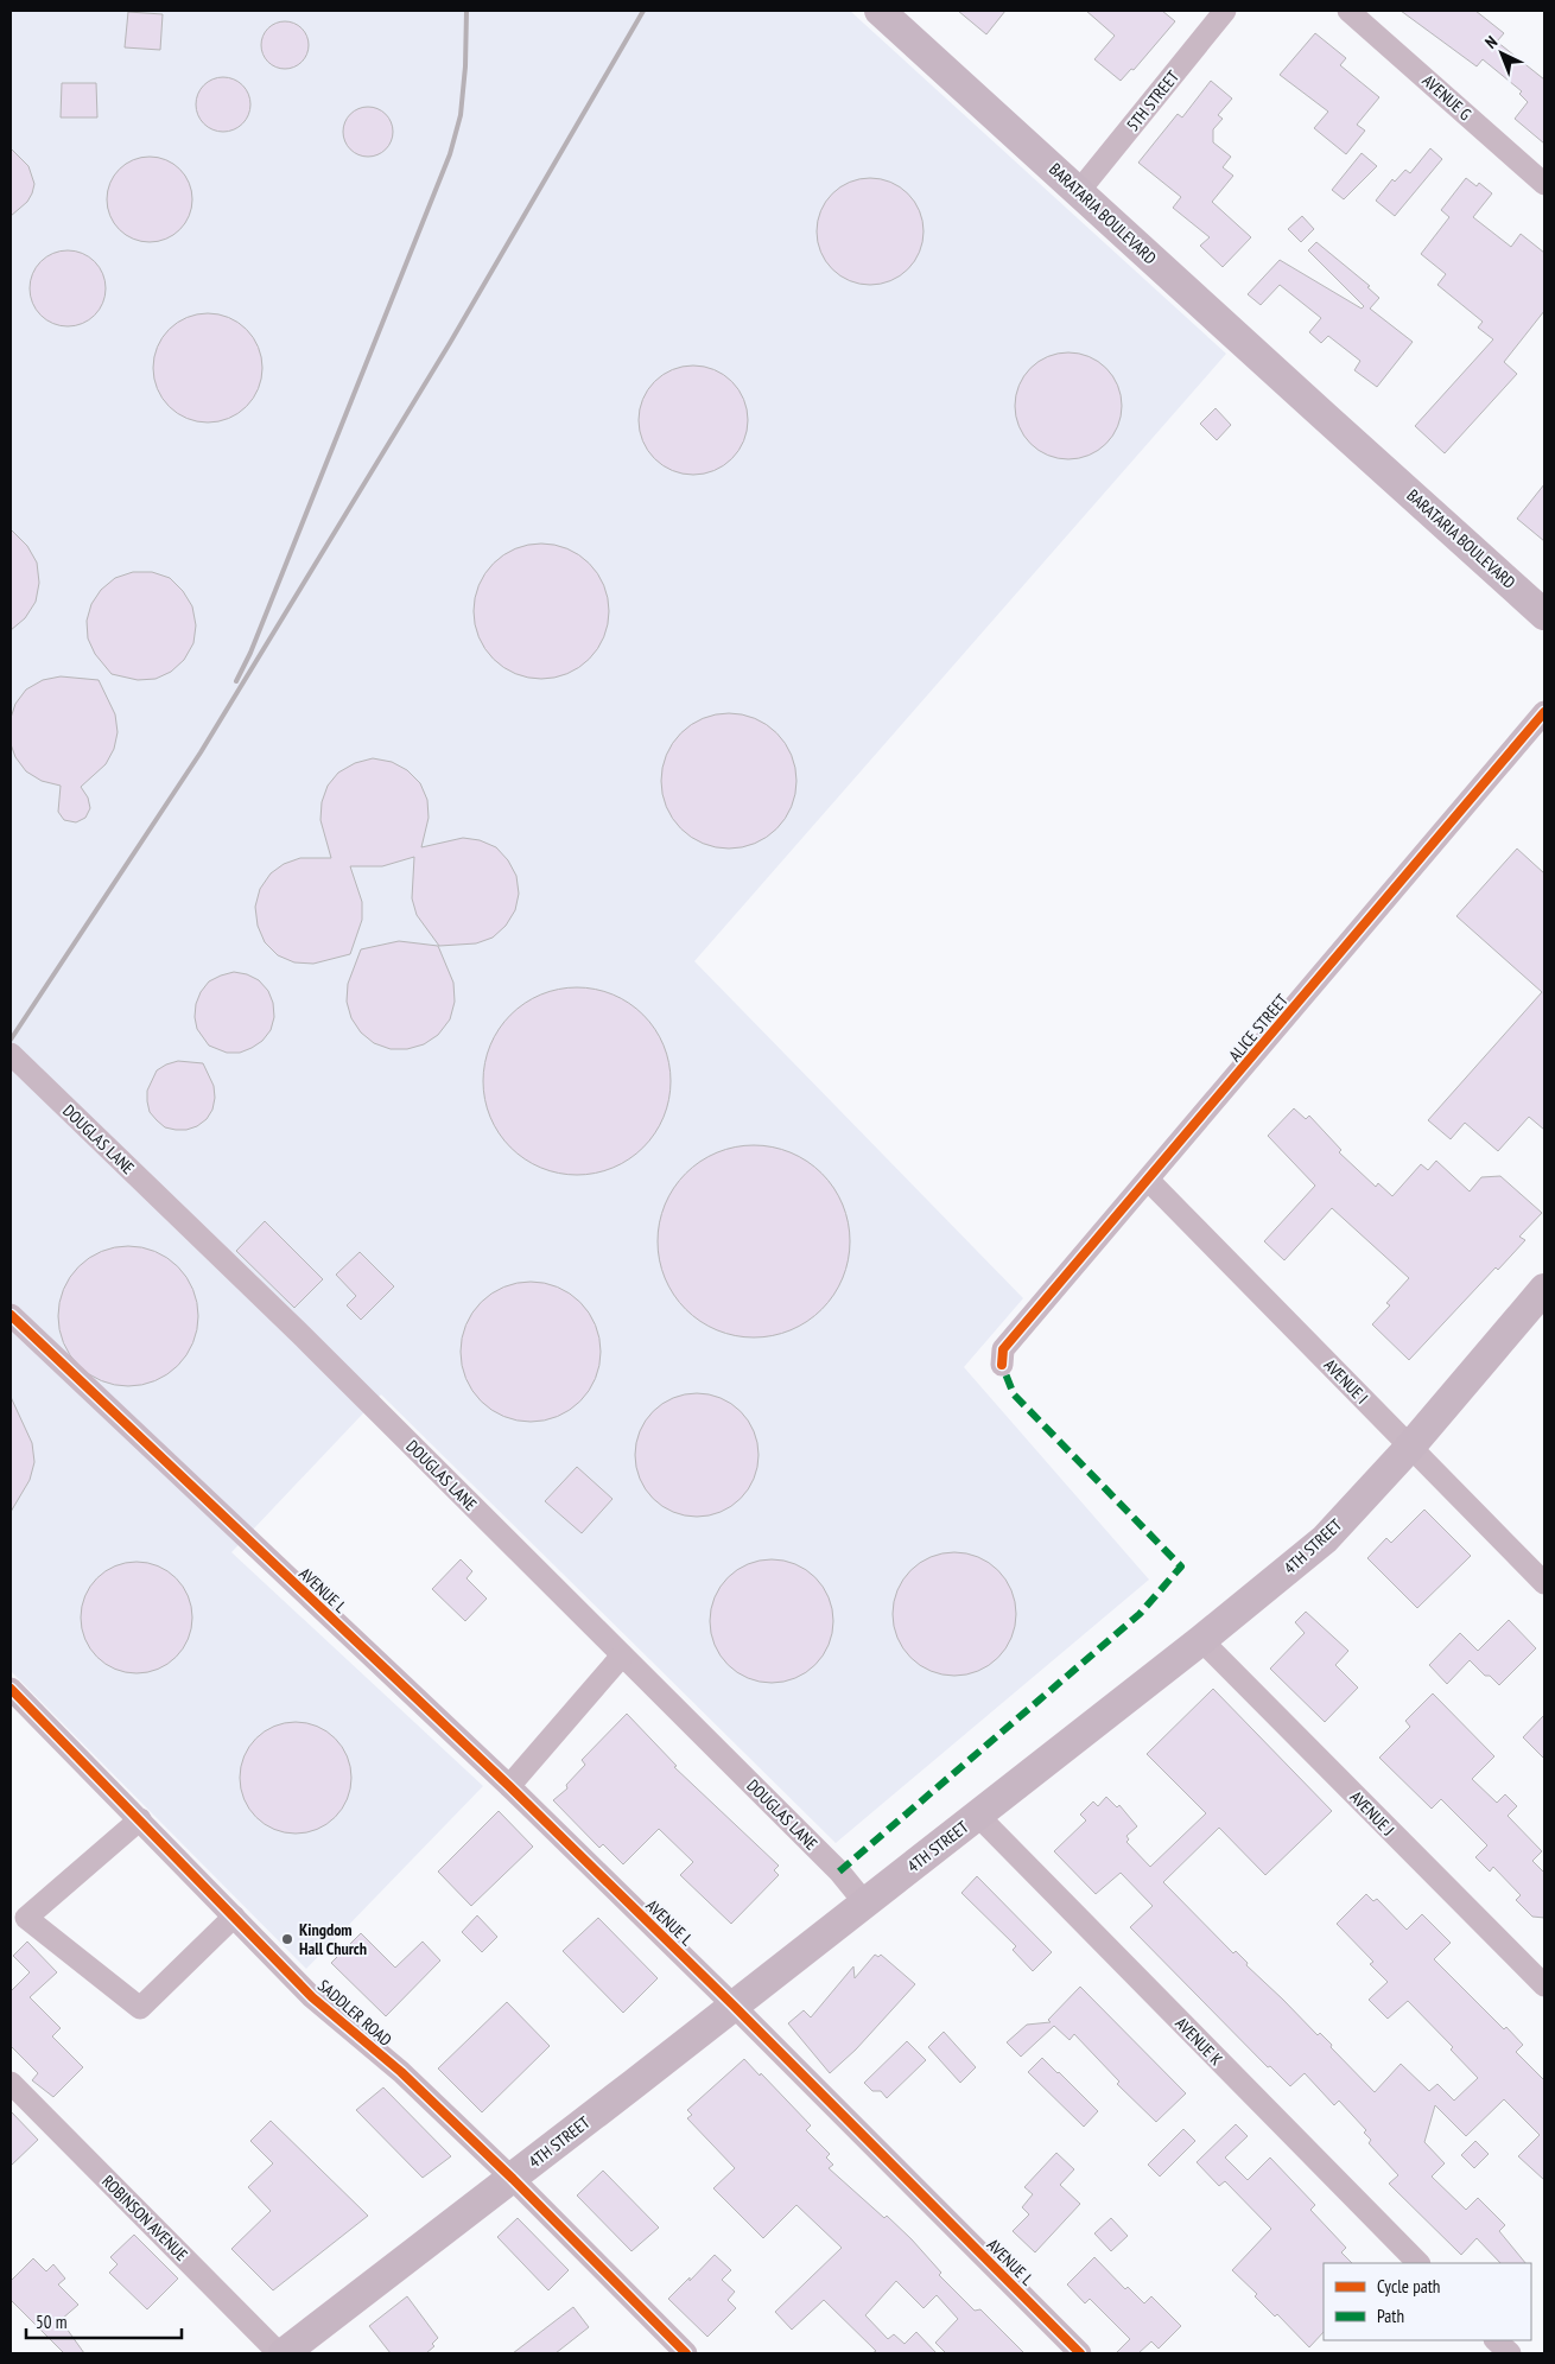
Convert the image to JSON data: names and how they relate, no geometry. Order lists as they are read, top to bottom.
{
  "streets": {
    "main road": ["BARATARIA BOULEVARD", "4TH STREET"],
    "street": [
      "AVENUE G",
      "5TH STREET",
      "ALICE STREET",
      "DOUGLAS LANE",
      "AVENUE I",
      "AVENUE L",
      "AVENUE J",
      "SADDLER ROAD",
      "AVENUE K",
      "ROBINSON AVENUE"
    ]
  },
  "crossings": [
    ["5TH STREET", "BARATARIA BOULEVARD"],
    ["ALICE STREET", "AVENUE I"],
    ["DOUGLAS LANE", "4TH STREET"],
    ["AVENUE I", "4TH STREET"],
    ["4TH STREET", "AVENUE L"],
    ["4TH STREET", "AVENUE J"],
    ["4TH STREET", "SADDLER ROAD"],
    ["4TH STREET", "AVENUE K"]
  ],
  "places": ["Kingdom Hall Church"],
  "legend": ["Cycle path", "Path"],
  "scale_bar": "50 m",
  "north": "top left"
}
